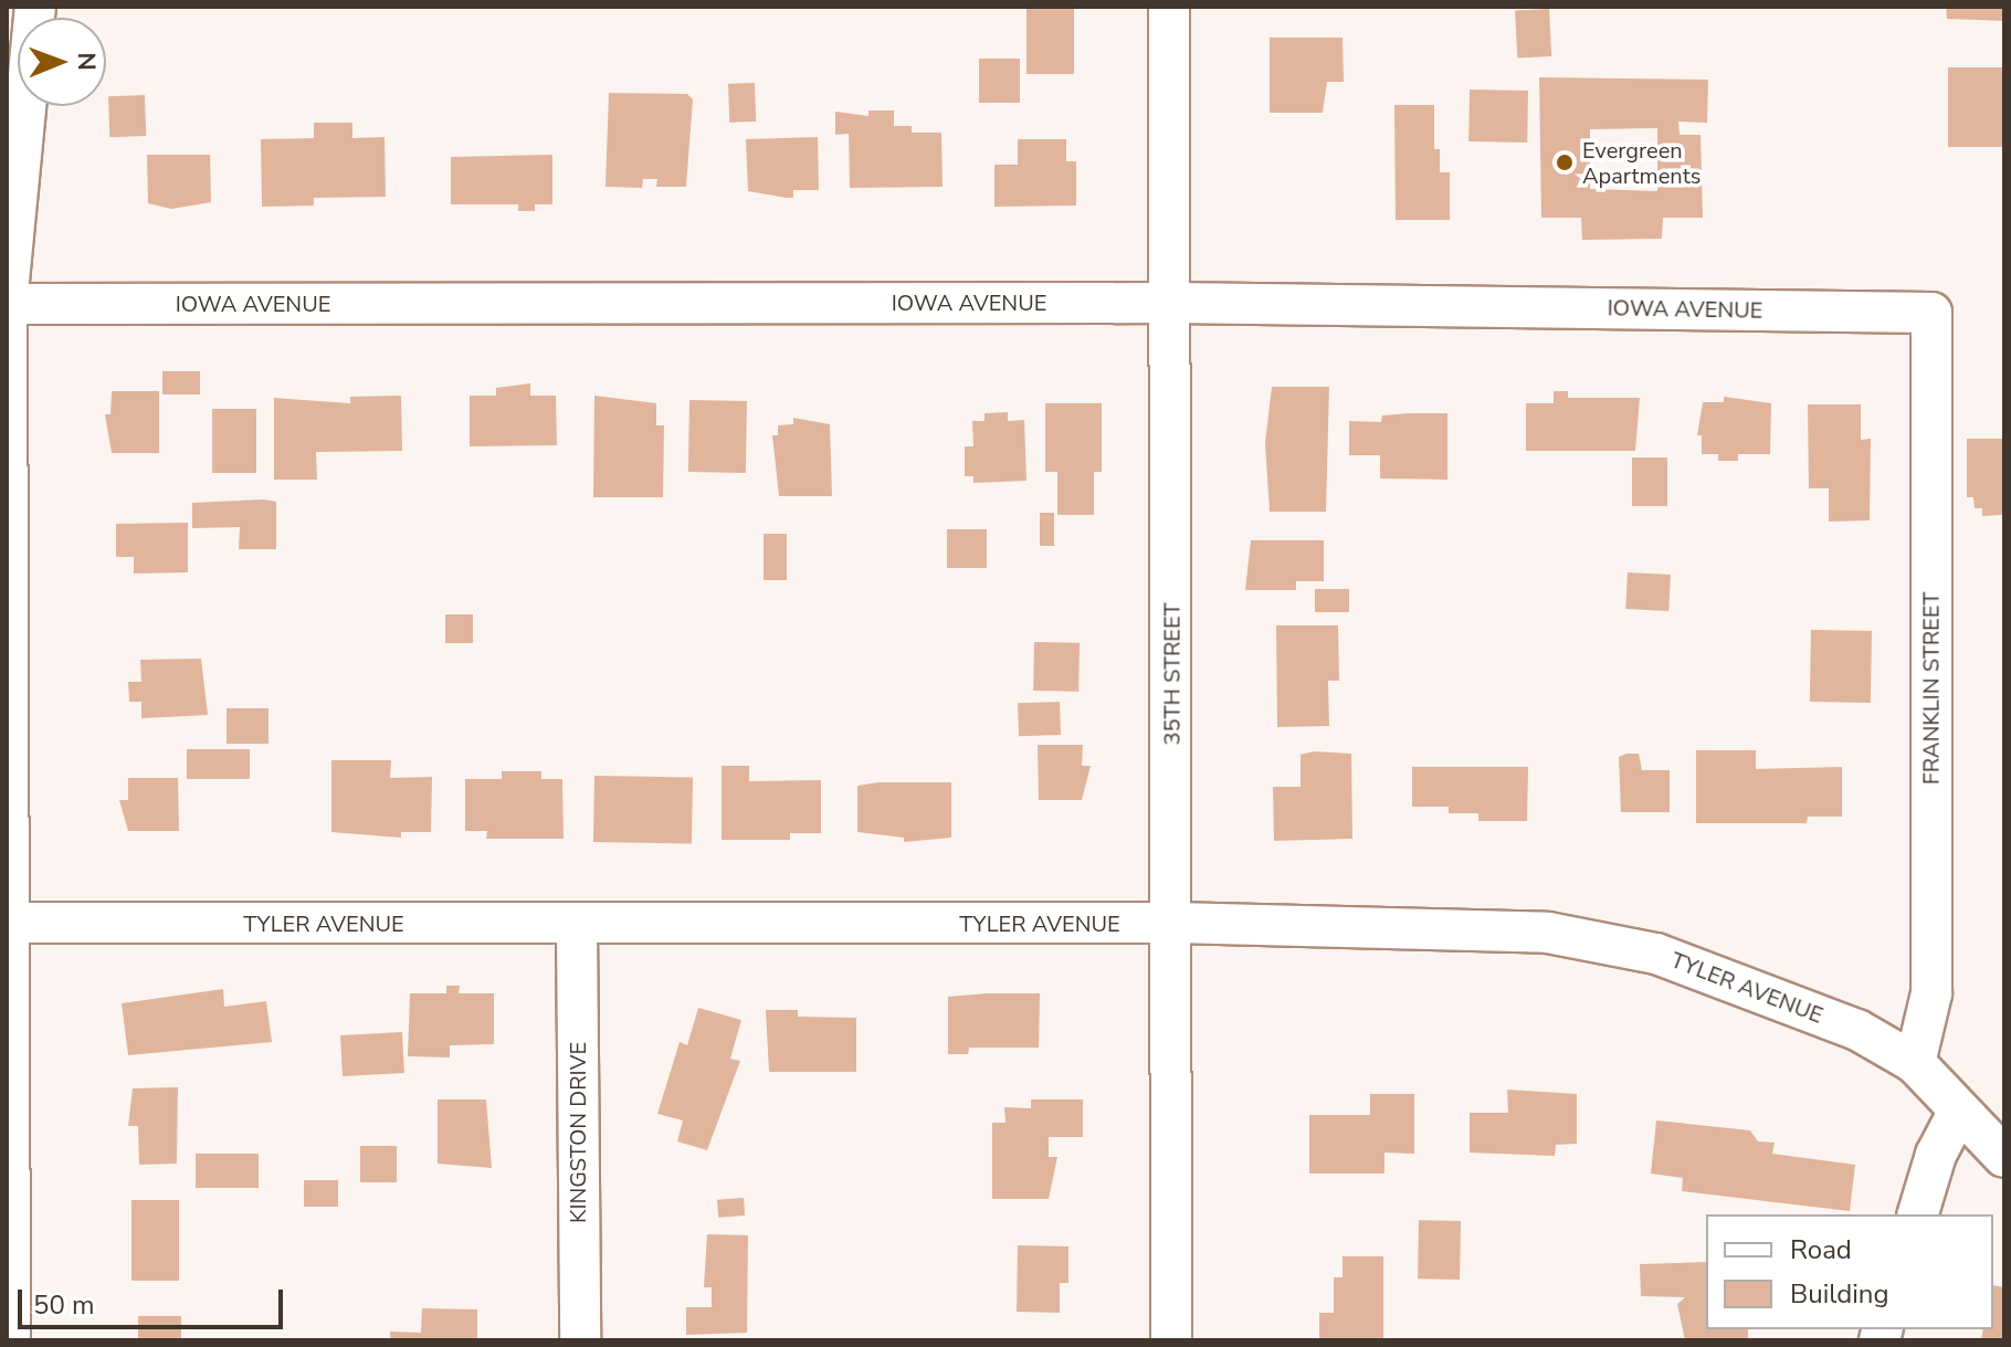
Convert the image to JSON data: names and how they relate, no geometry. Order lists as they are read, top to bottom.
{
  "streets": {
    "street": [
      "IOWA AVENUE",
      "35TH STREET",
      "FRANKLIN STREET",
      "TYLER AVENUE",
      "KINGSTON DRIVE"
    ]
  },
  "crossings": [
    ["IOWA AVENUE", "35TH STREET"],
    ["IOWA AVENUE", "FRANKLIN STREET"],
    ["35TH STREET", "TYLER AVENUE"],
    ["FRANKLIN STREET", "TYLER AVENUE"],
    ["TYLER AVENUE", "KINGSTON DRIVE"]
  ],
  "places": ["Evergreen Apartments"],
  "legend": ["Road", "Building"],
  "scale_bar": "50 m",
  "north": "right"
}
